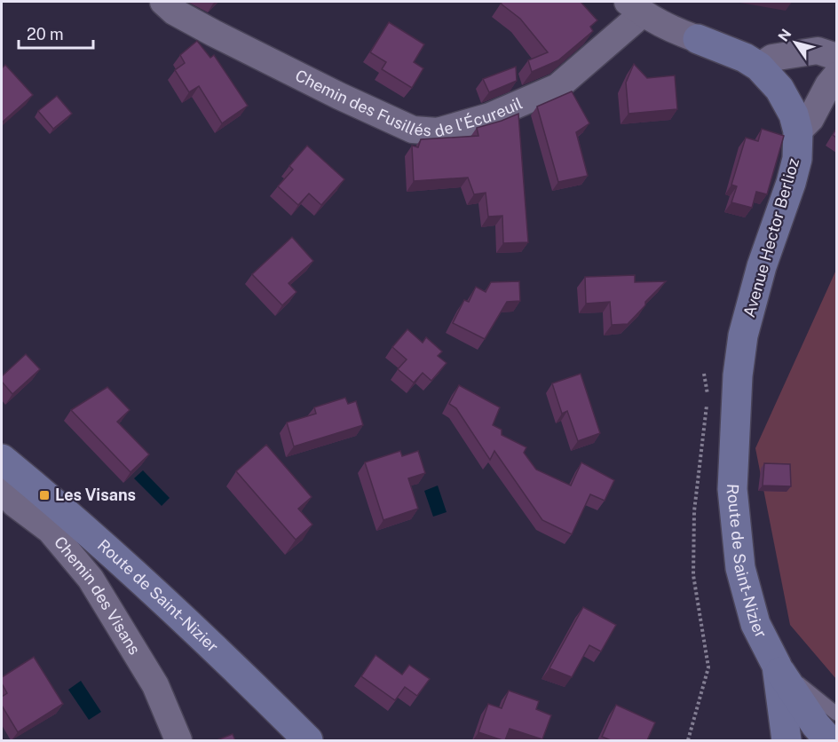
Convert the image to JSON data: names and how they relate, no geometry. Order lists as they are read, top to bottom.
{
  "streets": {
    "main road": ["Avenue Hector Berlioz", "Route de Saint-Nizier"],
    "street": ["Chemin des Fusillés de l'Écureuil", "Chemin des Visans"]
  },
  "crossings": [
    ["Chemin des Fusillés de l'Écureuil", "Avenue Hector Berlioz"],
    ["Avenue Hector Berlioz", "Route de Saint-Nizier"],
    ["Route de Saint-Nizier", "Chemin des Visans"]
  ],
  "places": {
    "transit": ["Les Visans"]
  },
  "scale_bar": "20 m",
  "north": "top left"
}
